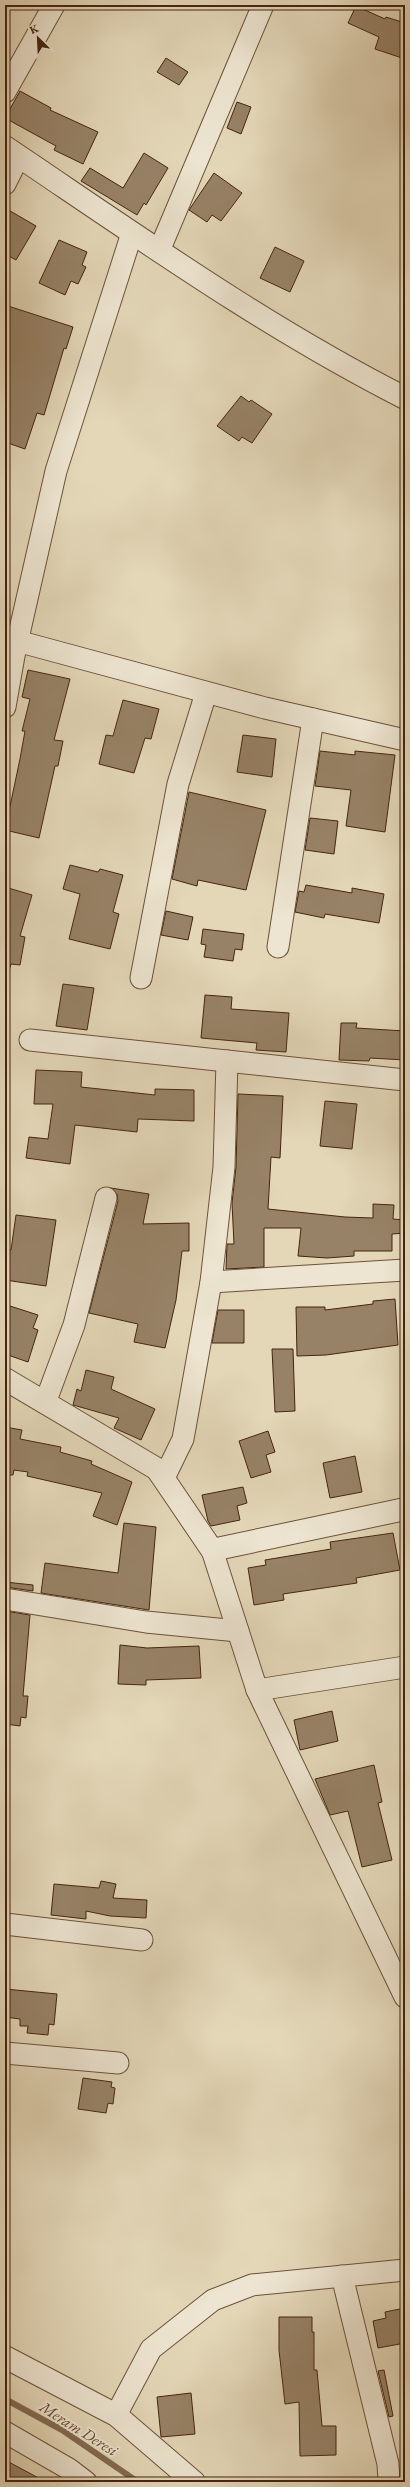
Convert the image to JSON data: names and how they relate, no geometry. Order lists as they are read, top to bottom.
{
  "water": ["Meram Deresi"],
  "north": "top left"
}
